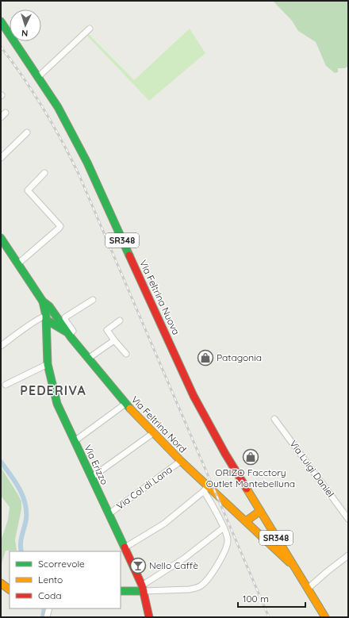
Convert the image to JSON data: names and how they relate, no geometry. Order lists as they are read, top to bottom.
{
  "streets": {
    "main road": [
      "SR348",
      "Via Feltrina Nuova",
      "Via Feltrina Nord",
      "Via Erizzo"
    ],
    "street": ["Via Luigi Daniel", "Via Col di Lana"]
  },
  "crossings": [
    ["Via Feltrina Nuova", "Via Feltrina Nord"],
    ["Via Feltrina Nord", "Via Erizzo"],
    ["Via Feltrina Nord", "Via Col di Lana"],
    ["Via Erizzo", "Via Col di Lana"]
  ],
  "districts": ["PEDERIVA"],
  "places": {
    "shop": ["Patagonia", "ORIZO Facctory Outlet Montebelluna"],
    "bar": ["Nello Caffè"]
  },
  "legend": ["Scorrevole", "Lento", "Coda"],
  "scale_bar": "100 m",
  "north": "bottom"
}
